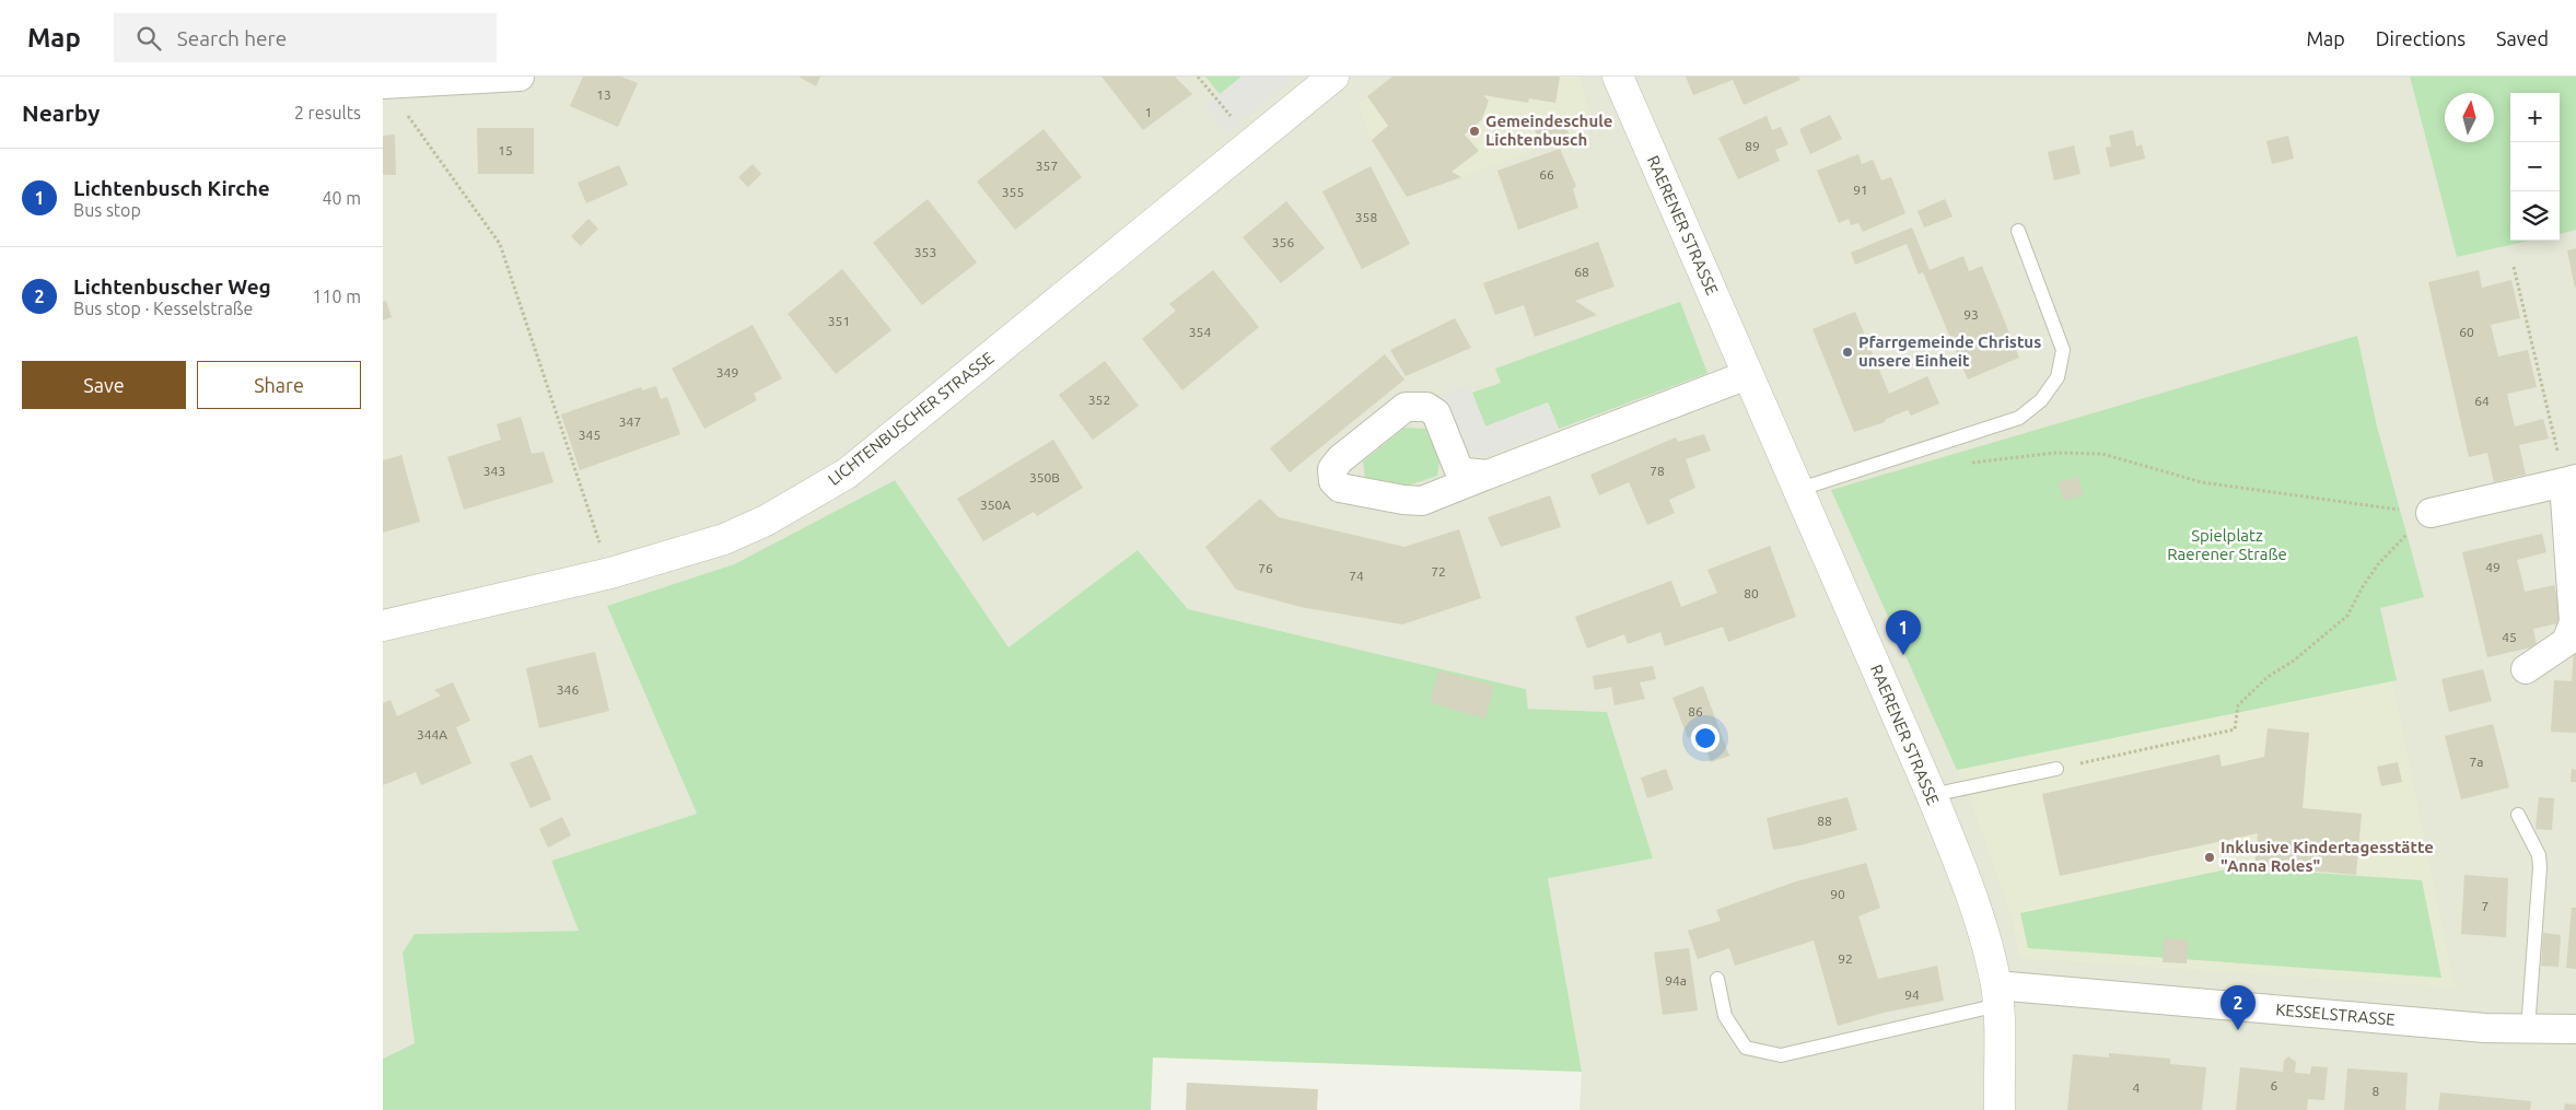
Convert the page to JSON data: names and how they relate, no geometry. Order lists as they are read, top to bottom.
{
  "streets": {
    "street": ["RAERENER STRASSE", "LICHTENBUSCHER STRASSE", "KESSELSTRASSE"]
  },
  "crossings": [
    ["RAERENER STRASSE", "KESSELSTRASSE"]
  ],
  "parks": ["Spielplatz Raerener Straße"],
  "places": ["Gemeindeschule Lichtenbusch", "Pfarrgemeinde Christus unsere Einheit", "Inklusive Kindertagesstätte \"Anna Roles\""],
  "house_numbers": [
    "13",
    "1",
    "89",
    "15",
    "357",
    "66",
    "91",
    "355",
    "358",
    "356",
    "353",
    "68",
    "93",
    "351",
    "354",
    "60",
    "349",
    "352",
    "64",
    "347",
    "345",
    "343",
    "78",
    "350B",
    "350A",
    "49",
    "76",
    "72",
    "74",
    "80",
    "45",
    "346",
    "86",
    "344A",
    "7a",
    "88",
    "90",
    "7",
    "92",
    "94a",
    "94",
    "6",
    "4",
    "8"
  ],
  "north": "top",
  "page": {
    "header": "Map",
    "search": "Search here",
    "nav": ["Map", "Directions", "Saved"],
    "heading": ["Nearby", "2 results"],
    "map_buttons": ["+", "−"],
    "list": [
      {
        "mark": "1",
        "name": "Lichtenbusch Kirche",
        "note": "Bus stop",
        "value": "40 m"
      },
      {
        "mark": "2",
        "name": "Lichtenbuscher Weg",
        "note": "Bus stop · Kesselstraße",
        "value": "110 m"
      }
    ],
    "buttons": ["Save", "Share"],
    "pins": ["1", "2"]
  }
}
